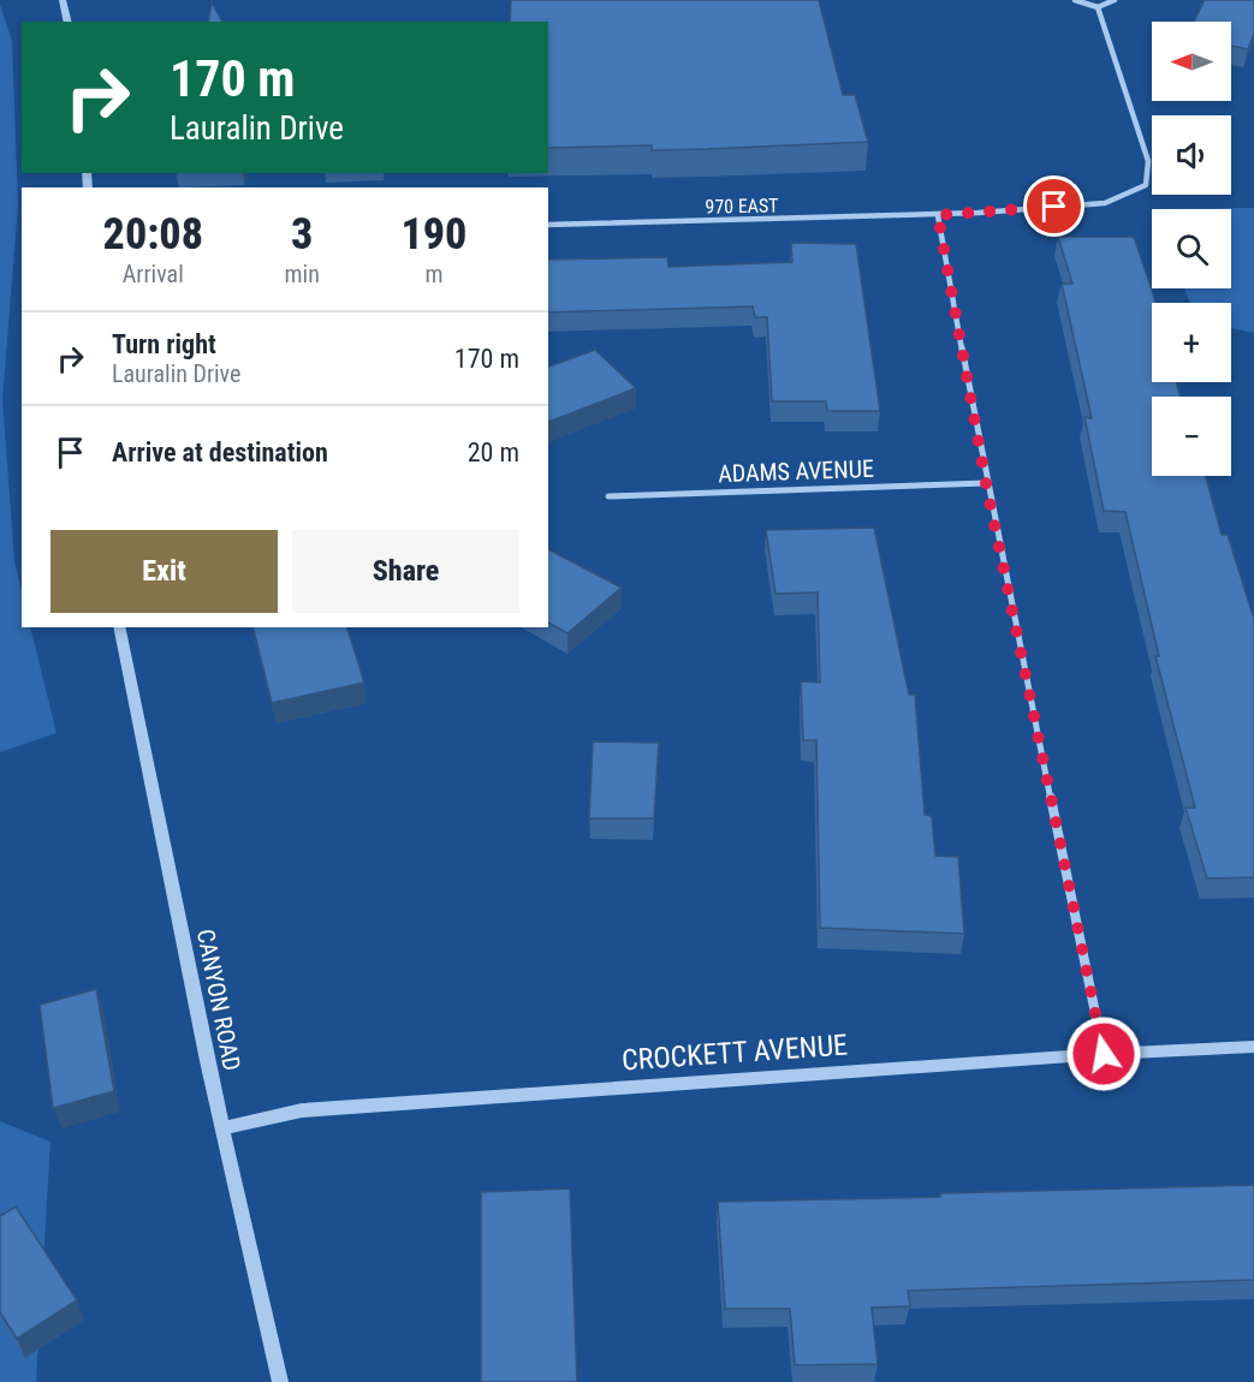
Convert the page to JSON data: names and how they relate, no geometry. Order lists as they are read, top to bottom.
{
  "streets": {
    "street": [
      "970 EAST",
      "ADAMS AVENUE",
      "CANYON ROAD",
      "CROCKETT AVENUE"
    ]
  },
  "crossings": [
    ["CANYON ROAD", "CROCKETT AVENUE"]
  ],
  "north": "left",
  "page": {
    "map_buttons": ["+", "−"],
    "turn": ["170 m", "Lauralin Drive"],
    "eta": [
      "20:08",
      "Arrival",
      "3",
      "min",
      "190",
      "m"
    ],
    "list": [
      {
        "name": "Turn right",
        "note": "Lauralin Drive",
        "value": "170 m"
      },
      {
        "name": "Arrive at destination",
        "value": "20 m"
      }
    ],
    "buttons": ["Exit", "Share"]
  }
}
